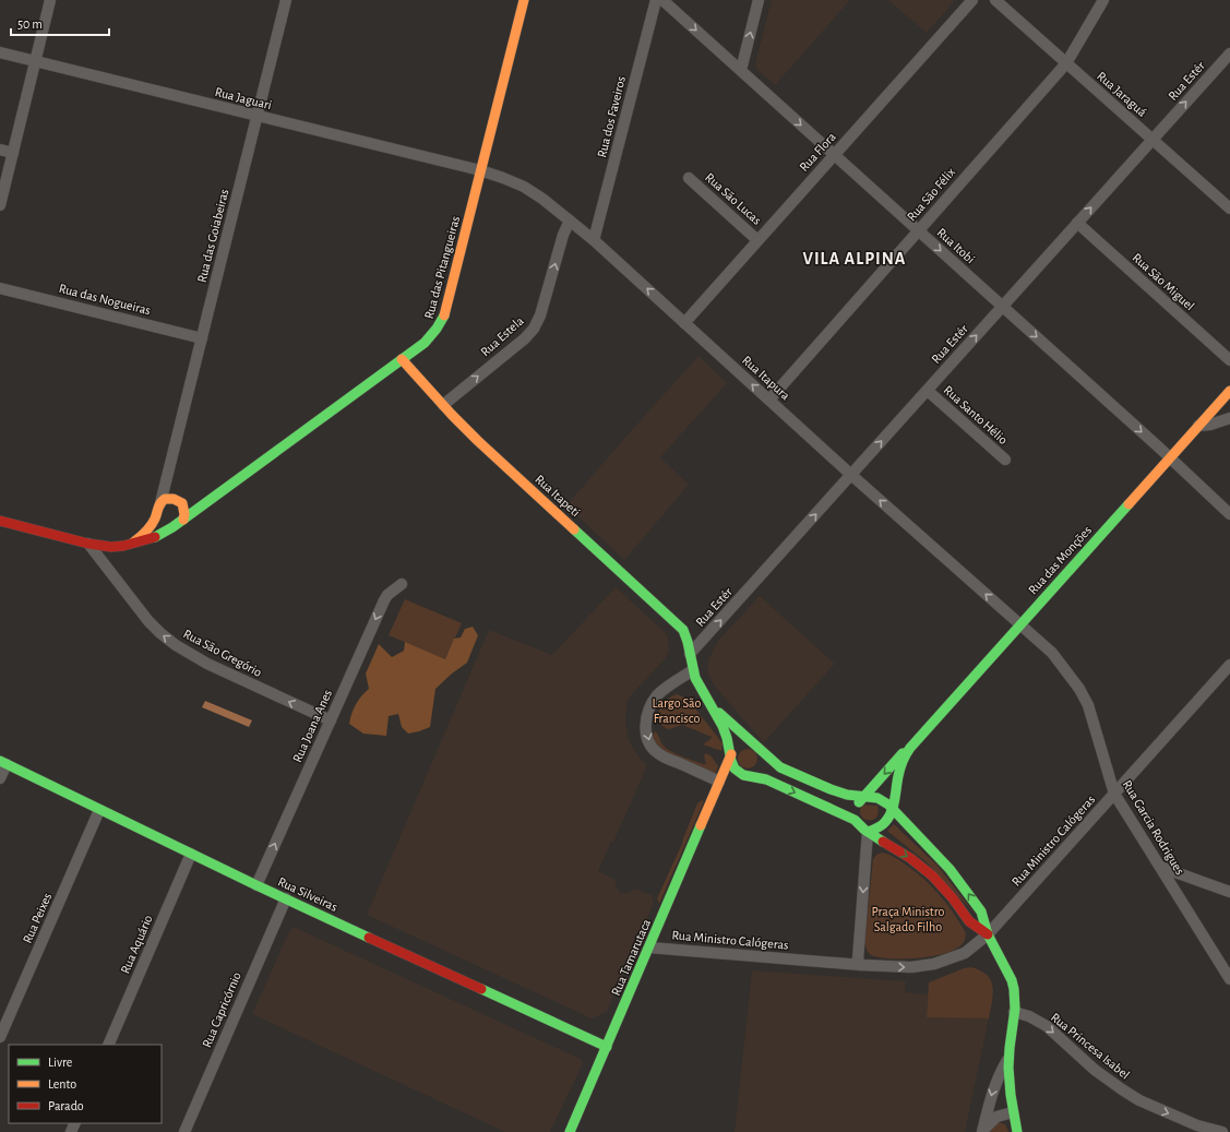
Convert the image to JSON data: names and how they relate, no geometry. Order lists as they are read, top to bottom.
{
  "streets": {
    "street": [
      "Rua Estér",
      "Rua Jaraguá",
      "Rua Jaguari",
      "Rua dos Faveiros",
      "Rua Flora",
      "Rua São Félix",
      "Rua São Lucas",
      "Rua das Goiabeiras",
      "Rua Itobi",
      "Rua das Pitangueiras",
      "Rua São Miguel",
      "Rua das Nogueiras",
      "Rua Estela",
      "Rua Itapura",
      "Rua Santo Hélio",
      "Rua Itapeti",
      "Rua das Monções",
      "Rua São Gregório",
      "Rua Joana Anes",
      "Rua Garcia Rodrigues",
      "Rua Ministro Calógeras",
      "Rua Silveiras",
      "Rua Peixes",
      "Rua Aquário",
      "Rua Tamarutaca",
      "Rua Capricórnio",
      "Rua Princesa Isabel"
    ]
  },
  "crossings": [
    ["Rua Estér", "Rua Jaraguá"],
    ["Rua Estér", "Rua Itobi"],
    ["Rua Estér", "Rua São Miguel"],
    ["Rua Estér", "Rua Itapura"],
    ["Rua Estér", "Rua Santo Hélio"],
    ["Rua Estér", "Rua Itapeti"],
    ["Rua Jaraguá", "Rua São Félix"],
    ["Rua Jaguari", "Rua das Goiabeiras"],
    ["Rua Jaguari", "Rua das Pitangueiras"],
    ["Rua Jaguari", "Rua Itapura"],
    ["Rua dos Faveiros", "Rua Itapura"],
    ["Rua Flora", "Rua São Lucas"],
    ["Rua Flora", "Rua Itobi"],
    ["Rua Flora", "Rua Itapura"],
    ["Rua São Félix", "Rua Itobi"],
    ["Rua São Félix", "Rua Itapura"],
    ["Rua das Goiabeiras", "Rua das Pitangueiras"],
    ["Rua das Goiabeiras", "Rua das Nogueiras"],
    ["Rua Itobi", "Rua das Monções"],
    ["Rua das Pitangueiras", "Rua Itapura"],
    ["Rua das Pitangueiras", "Rua Itapeti"],
    ["Rua das Pitangueiras", "Rua São Gregório"],
    ["Rua Estela", "Rua Itapura"],
    ["Rua Estela", "Rua Itapeti"],
    ["Rua Itapura", "Rua das Monções"],
    ["Rua Itapura", "Rua Garcia Rodrigues"],
    ["Rua das Monções", "Rua Garcia Rodrigues"],
    ["Rua São Gregório", "Rua Joana Anes"],
    ["Rua Joana Anes", "Rua Silveiras"],
    ["Rua Garcia Rodrigues", "Rua Ministro Calógeras"],
    ["Rua Ministro Calógeras", "Rua Tamarutaca"],
    ["Rua Silveiras", "Rua Peixes"],
    ["Rua Silveiras", "Rua Aquário"],
    ["Rua Silveiras", "Rua Tamarutaca"],
    ["Rua Silveiras", "Rua Capricórnio"]
  ],
  "one_way": [
    "Rua Estér",
    "Rua Itobi",
    "Rua Estela",
    "Rua Itapura",
    "Rua São Gregório",
    "Rua Princesa Isabel"
  ],
  "districts": ["VILA ALPINA"],
  "parks": ["Largo São Francisco", "Praça Ministro Salgado Filho"],
  "legend": ["Livre", "Lento", "Parado"],
  "scale_bar": "50 m"
}
